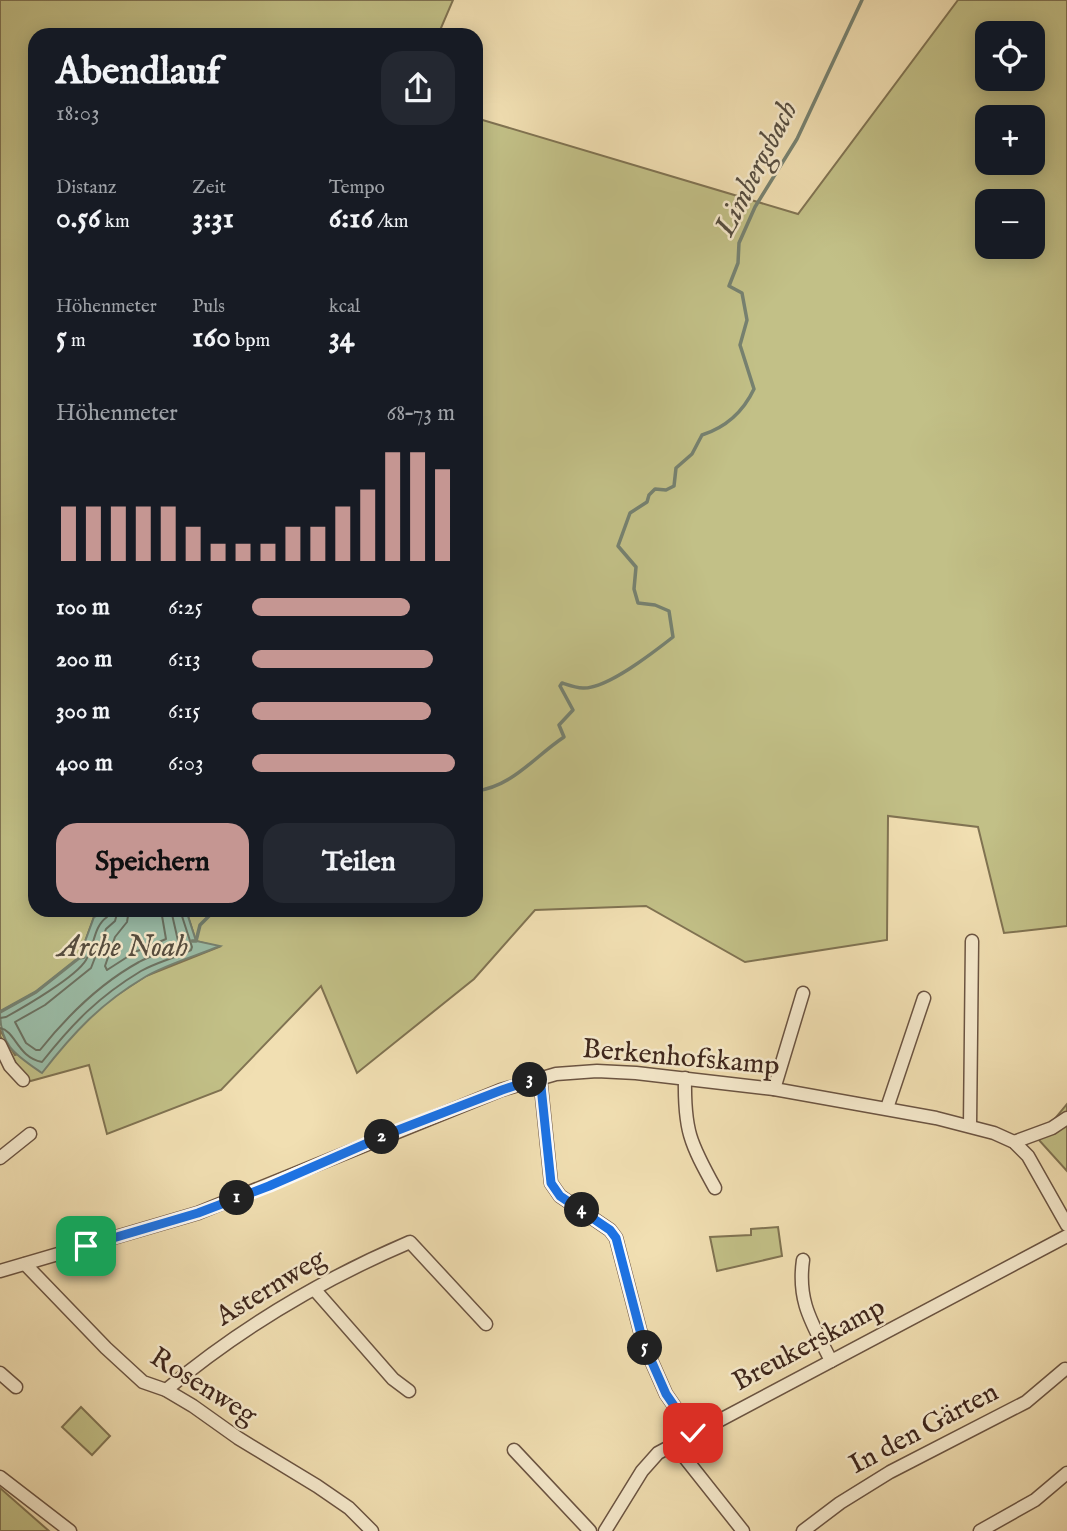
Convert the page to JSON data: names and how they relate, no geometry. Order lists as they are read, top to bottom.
{
  "streets": {
    "street": [
      "Berkenhofskamp",
      "Asternweg",
      "Breukerskamp",
      "Rosenweg",
      "In den Gärten"
    ]
  },
  "crossings": [
    ["Berkenhofskamp", "Rosenweg"],
    ["Asternweg", "Rosenweg"]
  ],
  "water": ["Limbergsbach", "Arche Noah"],
  "page": {
    "map_buttons": ["+", "−"],
    "heading": ["Abendlauf", "18:03"],
    "stats": [
      ["Distanz", "0.56 km"],
      ["Zeit", "3:31"],
      ["Tempo", "6:16 /km"],
      ["Höhenmeter", "5 m"],
      ["Puls", "160 bpm"],
      ["kcal", "34"]
    ],
    "chart": ["Höhenmeter", "68–73 m"],
    "list": [
      {
        "name": "100 m",
        "note": "6:25"
      },
      {
        "name": "200 m",
        "note": "6:13"
      },
      {
        "name": "300 m",
        "note": "6:15"
      },
      {
        "name": "400 m",
        "note": "6:03"
      }
    ],
    "buttons": ["Speichern", "Teilen"],
    "pins": [
      "3",
      "2",
      "1",
      "4",
      "5"
    ]
  }
}
